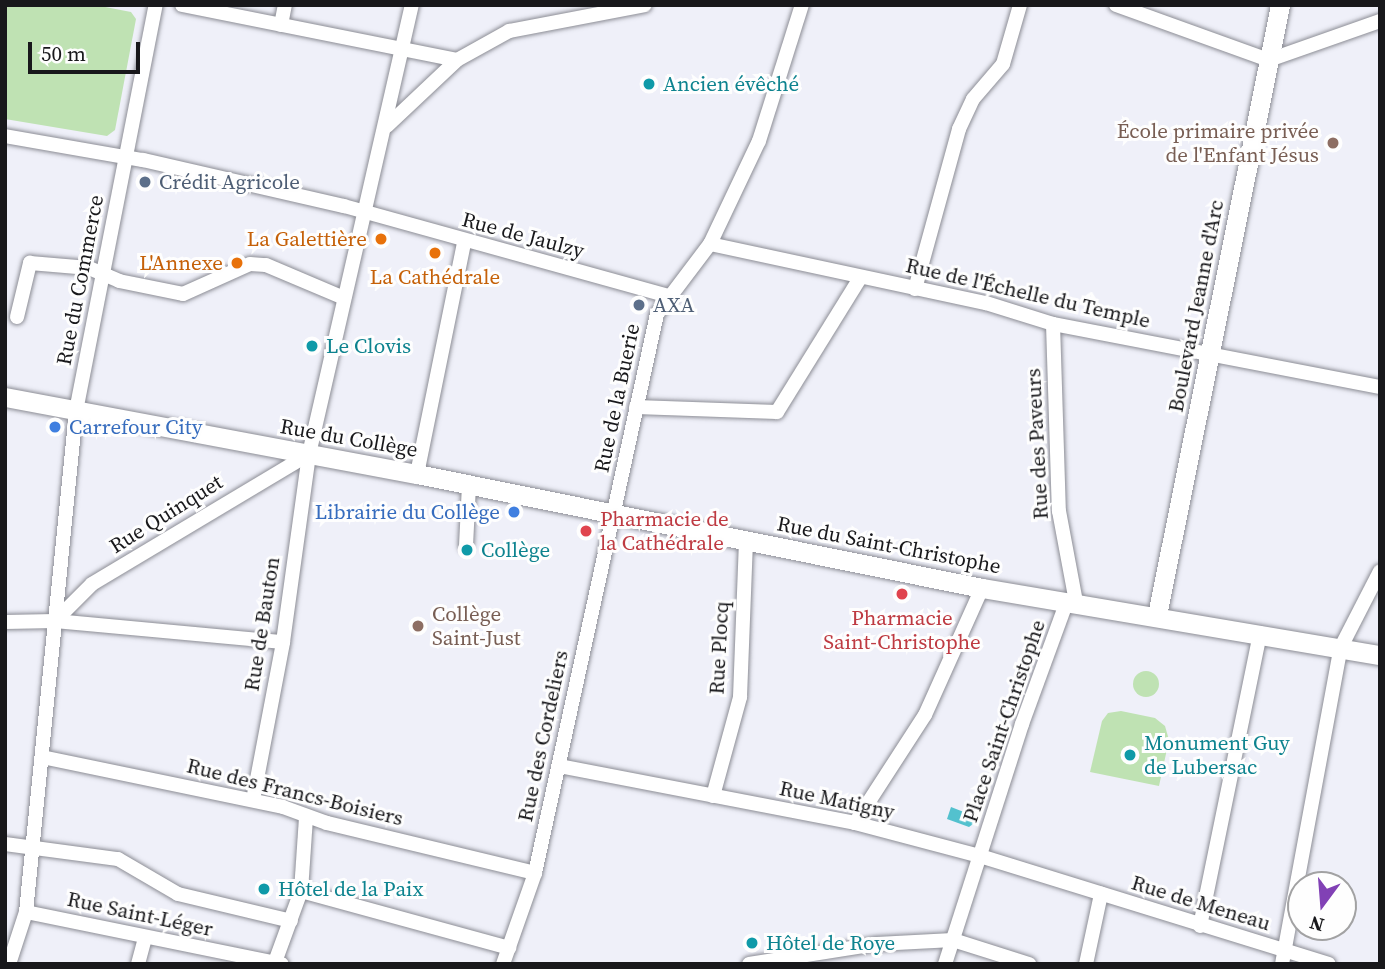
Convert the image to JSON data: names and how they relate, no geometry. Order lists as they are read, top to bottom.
{
  "streets": {
    "main road": ["Boulevard Jeanne d'Arc", "Rue du Collège", "Rue du Saint-Christophe"],
    "street": [
      "Rue de Jaulzy",
      "Rue du Commerce",
      "Rue de l'Échelle du Temple",
      "Rue de la Buerie",
      "Rue des Paveurs",
      "Rue Quinquet",
      "Rue de Bauton",
      "Rue Plocq",
      "Place Saint-Christophe",
      "Rue des Cordeliers",
      "Rue des Francs-Boisiers",
      "Rue Matigny",
      "Rue de Meneau",
      "Rue Saint-Léger"
    ]
  },
  "crossings": [
    ["Rue de Jaulzy", "Rue du Commerce"],
    ["Rue de Jaulzy", "Rue de la Buerie"],
    ["Rue de Jaulzy", "Rue de Bauton"],
    ["Rue du Commerce", "Rue du Collège"],
    ["Rue du Commerce", "Rue Quinquet"],
    ["Rue du Commerce", "Rue des Francs-Boisiers"],
    ["Rue du Commerce", "Rue Saint-Léger"],
    ["Rue de l'Échelle du Temple", "Boulevard Jeanne d'Arc"],
    ["Rue de l'Échelle du Temple", "Rue de la Buerie"],
    ["Rue de l'Échelle du Temple", "Rue des Paveurs"],
    ["Boulevard Jeanne d'Arc", "Rue du Saint-Christophe"],
    ["Rue de la Buerie", "Rue du Collège"],
    ["Rue de la Buerie", "Rue du Saint-Christophe"],
    ["Rue de la Buerie", "Rue des Cordeliers"],
    ["Rue du Collège", "Rue Quinquet"],
    ["Rue du Collège", "Rue du Saint-Christophe"],
    ["Rue du Collège", "Rue de Bauton"],
    ["Rue du Collège", "Rue des Cordeliers"],
    ["Rue des Paveurs", "Rue du Saint-Christophe"],
    ["Rue des Paveurs", "Place Saint-Christophe"],
    ["Rue Quinquet", "Rue de Bauton"],
    ["Rue du Saint-Christophe", "Rue Plocq"],
    ["Rue du Saint-Christophe", "Place Saint-Christophe"],
    ["Rue du Saint-Christophe", "Rue des Cordeliers"],
    ["Rue de Bauton", "Rue des Francs-Boisiers"],
    ["Rue Plocq", "Rue Matigny"],
    ["Place Saint-Christophe", "Rue Matigny"],
    ["Rue des Cordeliers", "Rue des Francs-Boisiers"],
    ["Rue des Cordeliers", "Rue Matigny"],
    ["Rue Matigny", "Rue de Meneau"]
  ],
  "places": [
    "Ancien évêché",
    "École primaire privée de l'Enfant Jésus",
    "Crédit Agricole",
    "La Galettière",
    "La Cathédrale",
    "L'Annexe",
    "AXA",
    "Le Clovis",
    "Carrefour City",
    "Librairie du Collège",
    "Pharmacie de la Cathédrale",
    "Collège",
    "Pharmacie Saint-Christophe",
    "Collège Saint-Just",
    "Monument Guy de Lubersac",
    "Hôtel de la Paix",
    "Hôtel de Roye"
  ],
  "scale_bar": "50 m",
  "north": "bottom"
}
